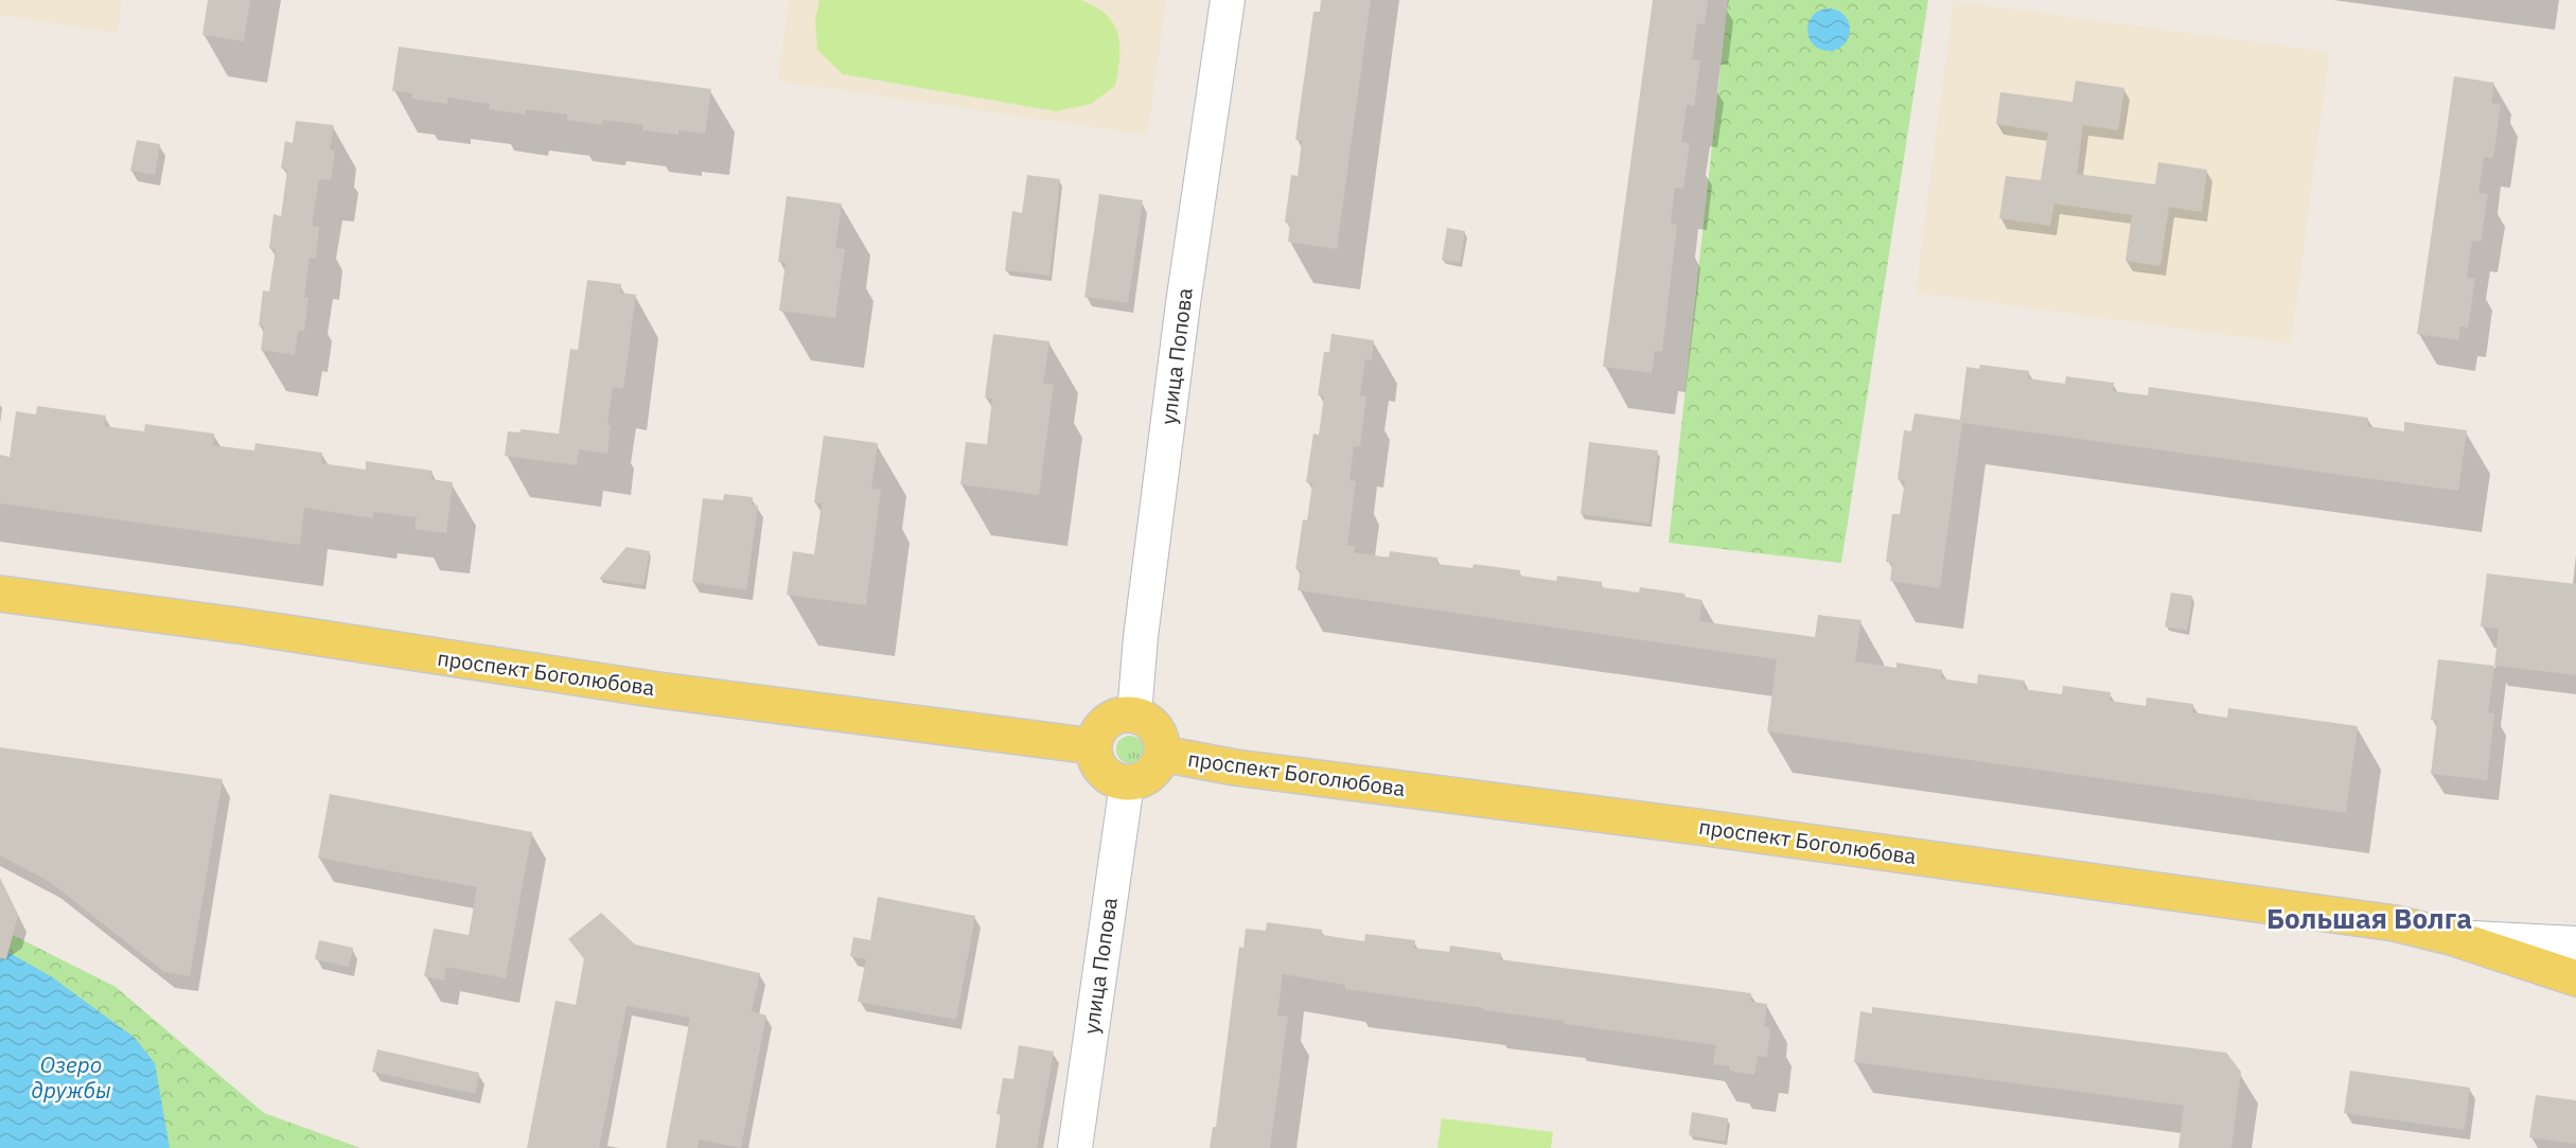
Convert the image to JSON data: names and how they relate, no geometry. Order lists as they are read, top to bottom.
{
  "streets": {
    "main road": ["проспект Боголюбова"],
    "street": ["улица Попова"]
  },
  "crossings": [
    ["улица Попова", "проспект Боголюбова"]
  ],
  "districts": ["Большая Волга"],
  "water": ["Озеро дружбы"]
}
